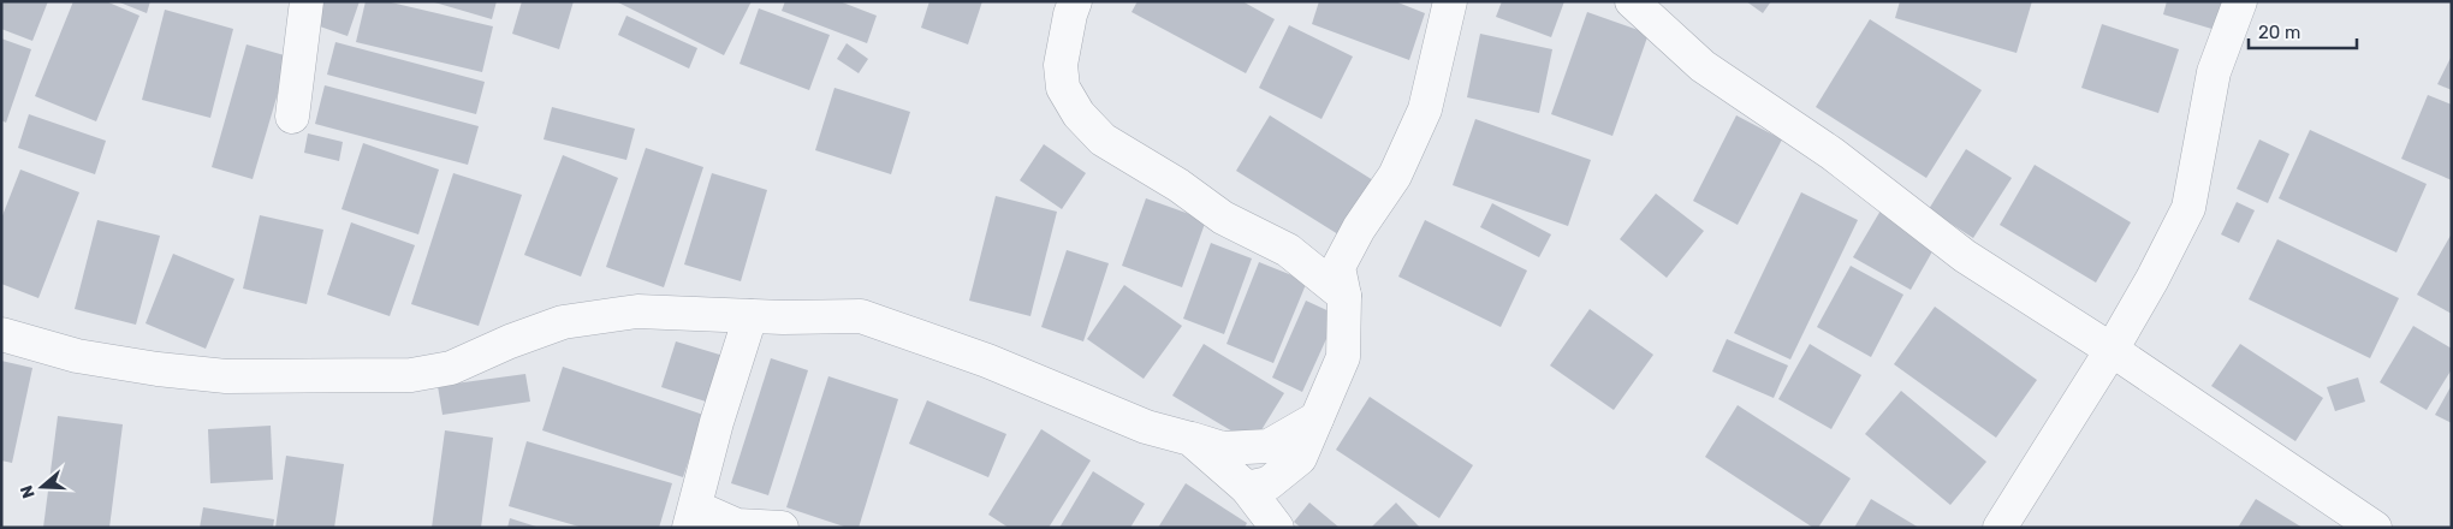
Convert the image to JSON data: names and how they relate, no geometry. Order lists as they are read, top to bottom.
{
  "scale_bar": "20 m",
  "north": "left"
}
